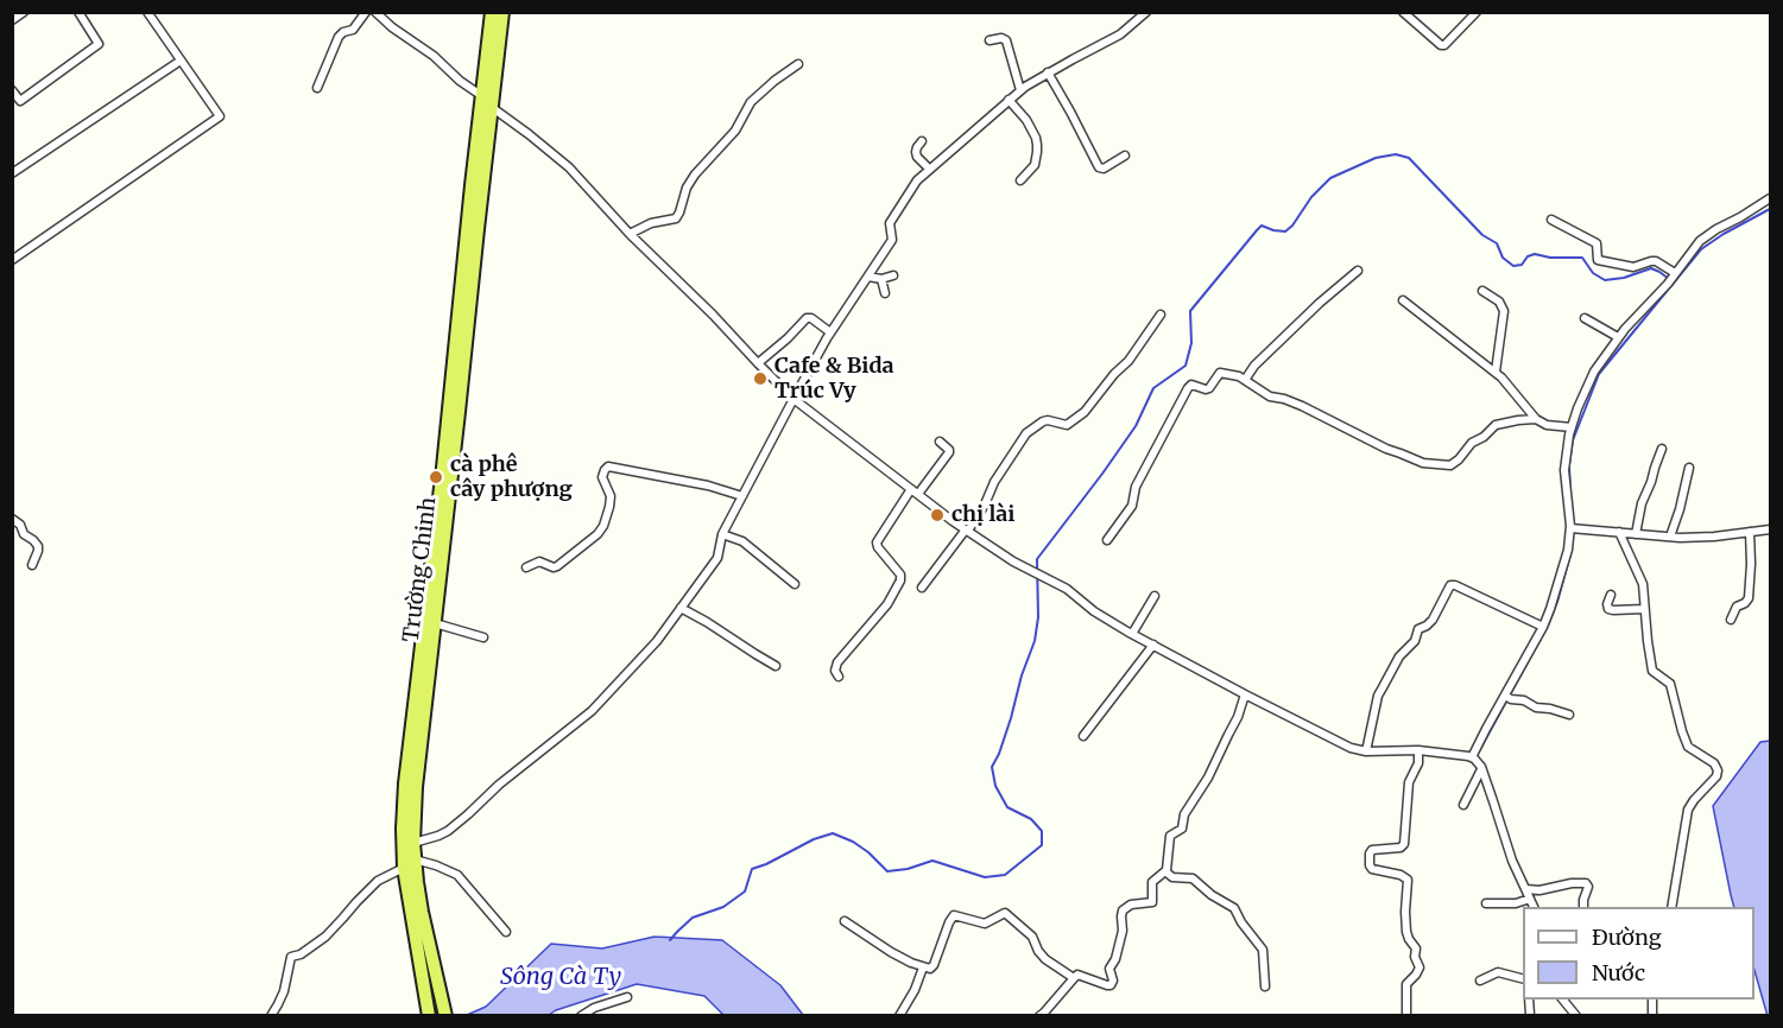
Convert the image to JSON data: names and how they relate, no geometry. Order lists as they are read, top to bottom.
{
  "streets": {
    "highway": ["Trường Chinh"]
  },
  "water": ["Sông Cà Ty"],
  "places": ["Cafe & Bida Trúc Vy", "cà phê cây phượng", "chị lài"],
  "legend": ["Đường", "Nước"]
}
